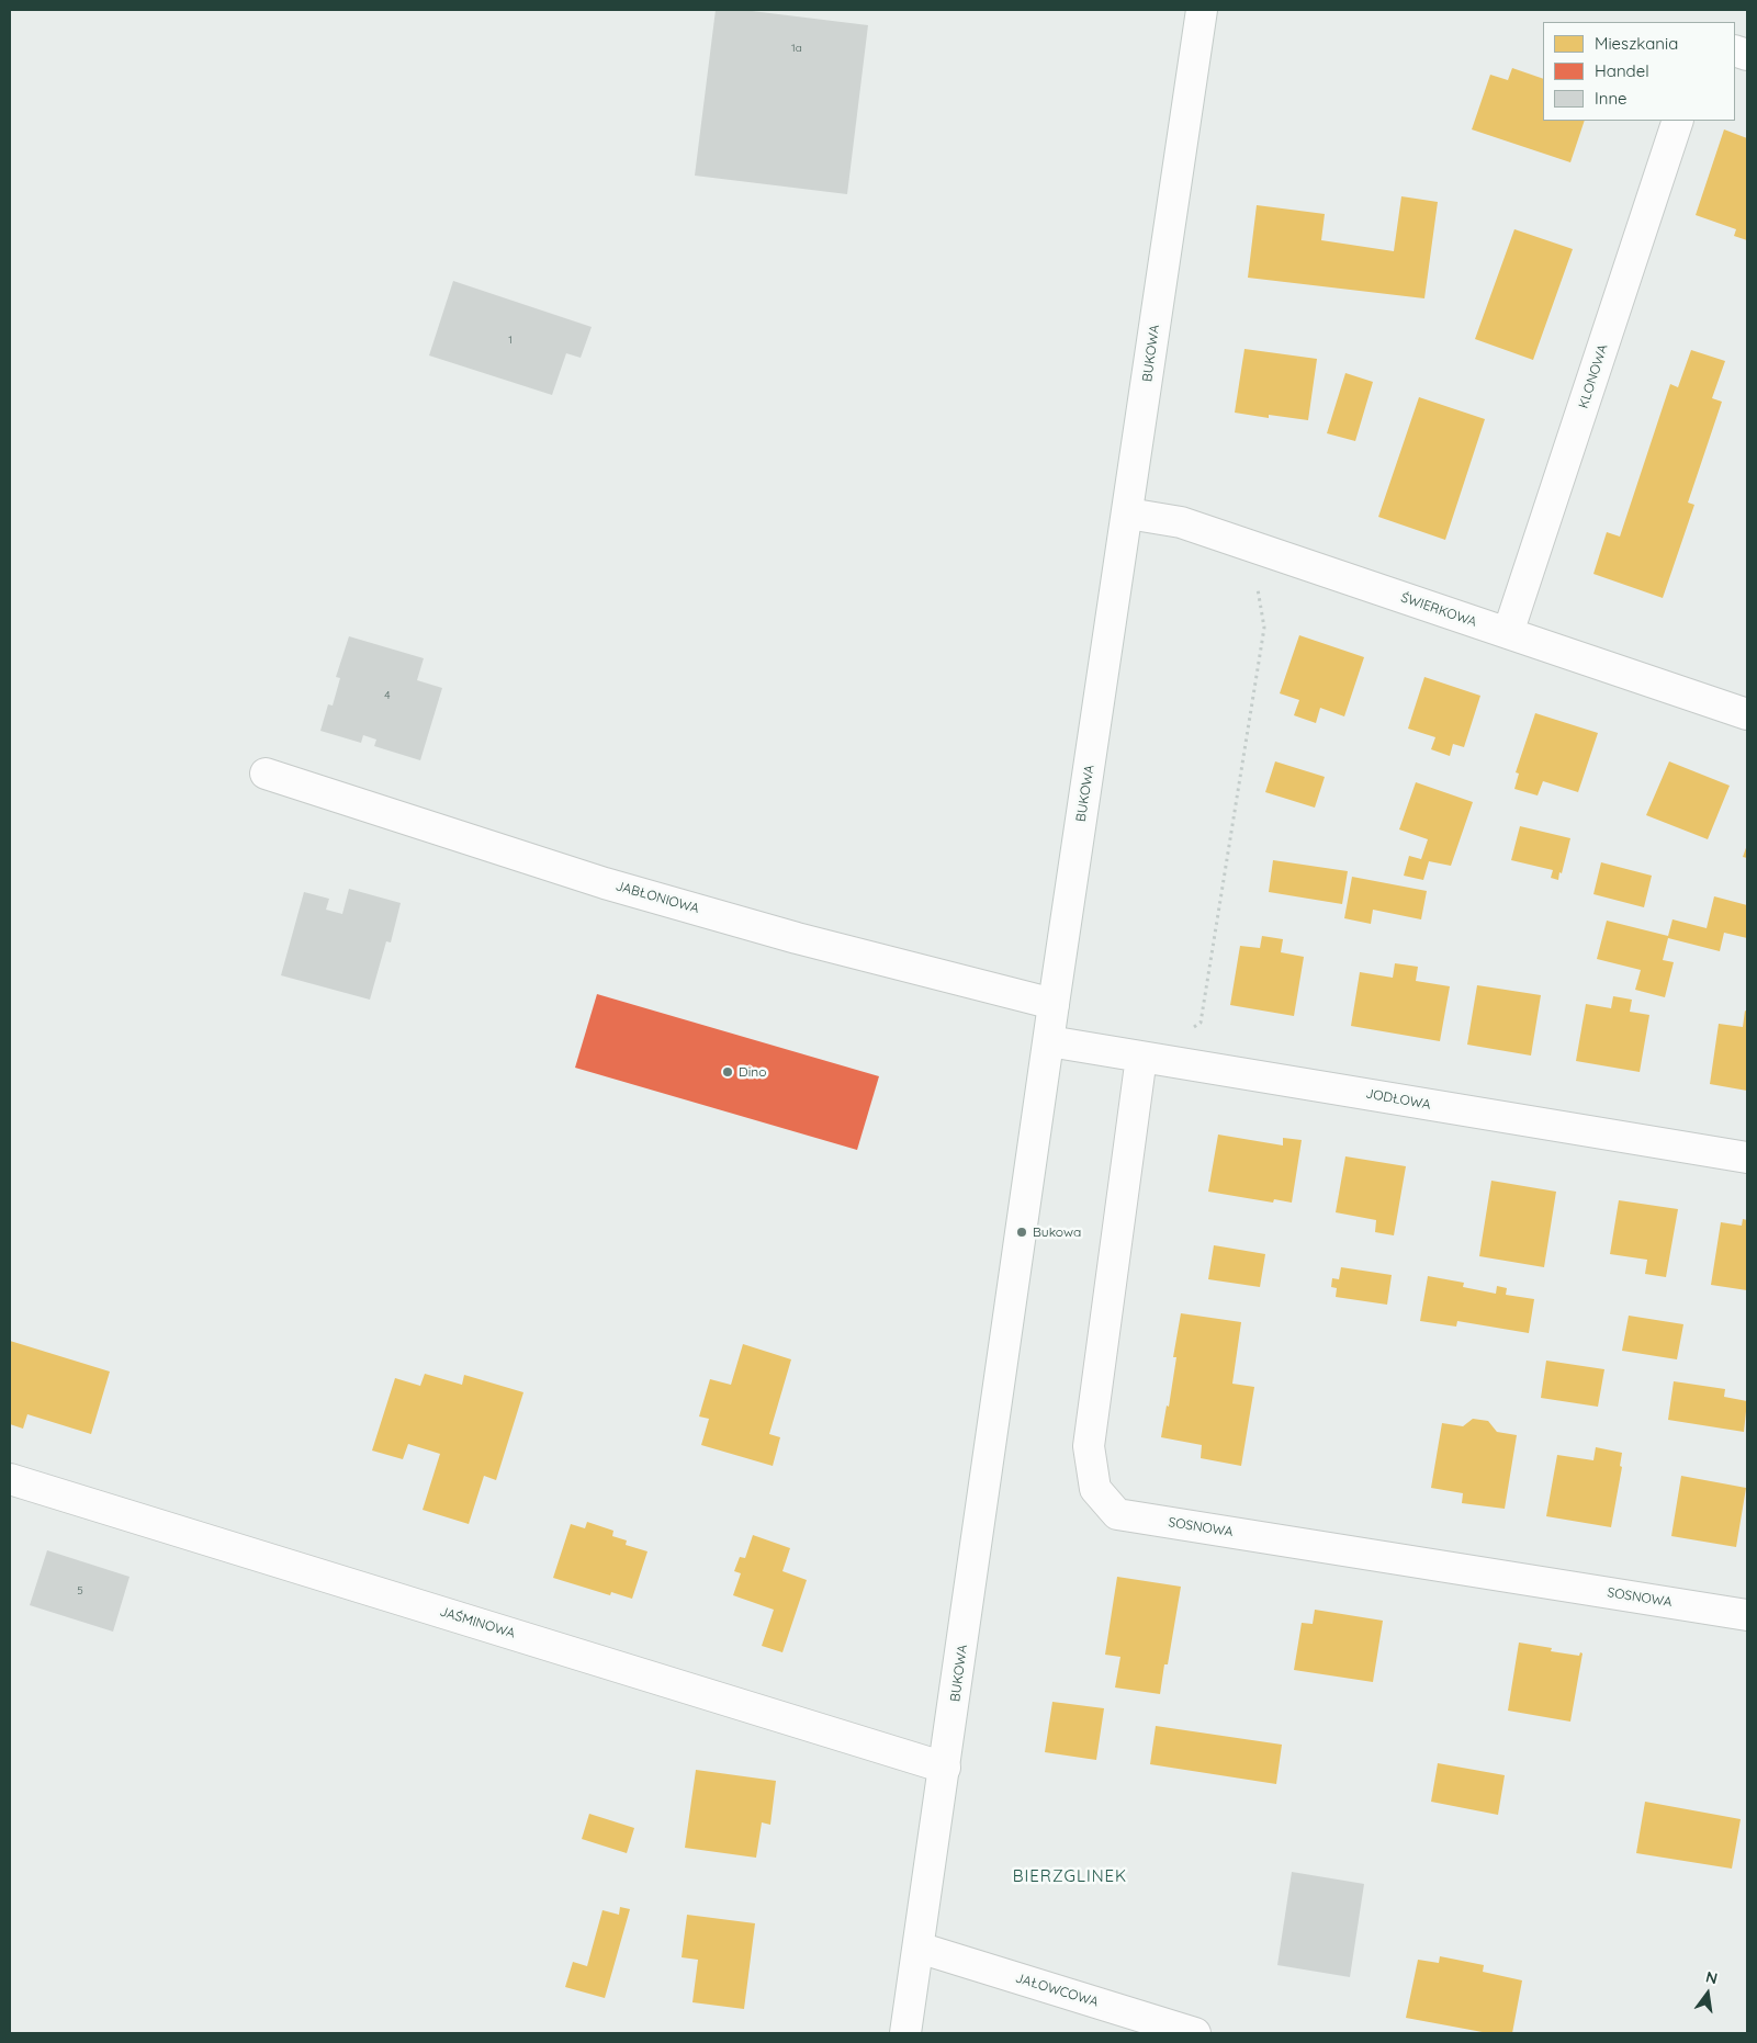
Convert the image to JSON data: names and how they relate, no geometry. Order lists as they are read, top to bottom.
{
  "streets": {
    "street": [
      "BUKOWA",
      "KLONOWA",
      "ŚWIERKOWA",
      "JABŁONIOWA",
      "JODŁOWA",
      "SOSNOWA",
      "JAŚMINOWA",
      "JAŁOWCOWA"
    ]
  },
  "crossings": [
    ["BUKOWA", "ŚWIERKOWA"],
    ["BUKOWA", "JABŁONIOWA"],
    ["BUKOWA", "JODŁOWA"],
    ["BUKOWA", "JAŚMINOWA"],
    ["BUKOWA", "JAŁOWCOWA"],
    ["KLONOWA", "ŚWIERKOWA"],
    ["JODŁOWA", "SOSNOWA"]
  ],
  "districts": ["BIERZGLINEK"],
  "places": ["Dino", "Bukowa"],
  "house_numbers": [
    "1a",
    "1",
    "4",
    "5"
  ],
  "legend": ["Mieszkania", "Handel", "Inne"],
  "north": "top"
}
